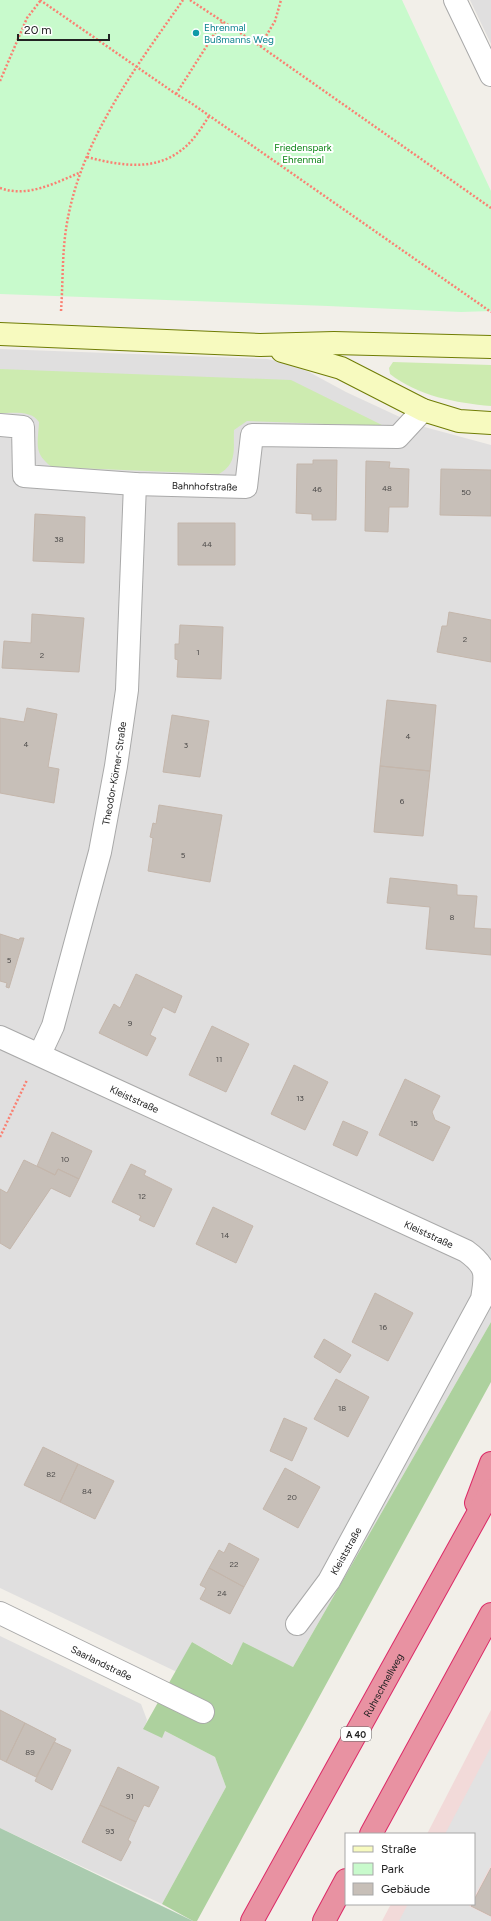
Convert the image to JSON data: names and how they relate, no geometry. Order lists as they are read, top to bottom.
{
  "streets": {
    "highway": ["Ruhrschnellweg", "A 40"],
    "street": [
      "Bahnhofstraße",
      "Theodor-Körner-Straße",
      "Kleiststraße",
      "Saarlandstraße"
    ]
  },
  "crossings": [
    ["Bahnhofstraße", "Theodor-Körner-Straße"],
    ["Theodor-Körner-Straße", "Kleiststraße"]
  ],
  "parks": ["Friedenspark Ehrenmal"],
  "places": ["Ehrenmal Bußmanns Weg"],
  "house_numbers": [
    "48",
    "46",
    "50",
    "38",
    "44",
    "2",
    "1",
    "2",
    "4",
    "4",
    "3",
    "6",
    "5",
    "8",
    "5",
    "9",
    "11",
    "13",
    "15",
    "10",
    "12",
    "14",
    "16",
    "18",
    "82",
    "84",
    "20",
    "22",
    "24",
    "89",
    "91",
    "93"
  ],
  "legend": ["Straße", "Park", "Gebäude"],
  "scale_bar": "20 m"
}
